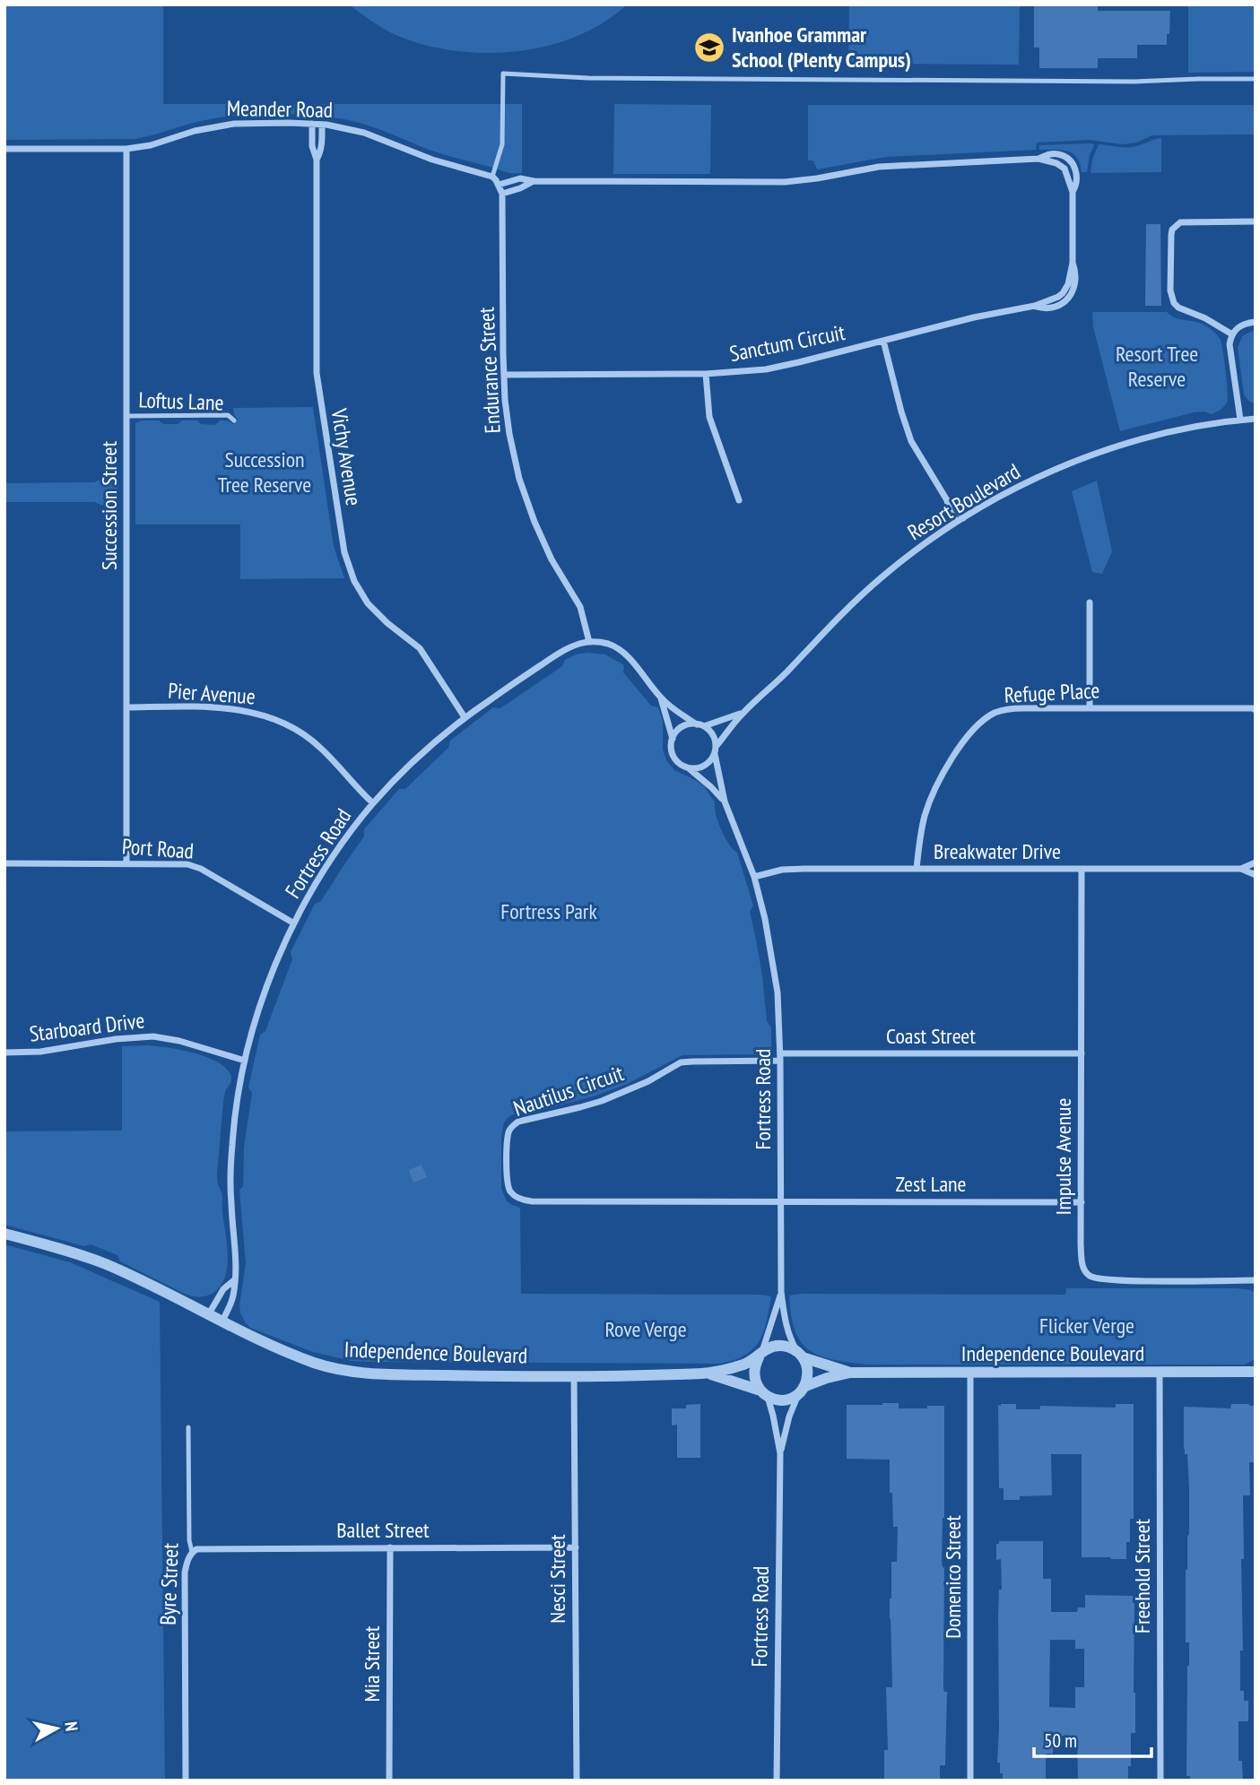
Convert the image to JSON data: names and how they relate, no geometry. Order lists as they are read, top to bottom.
{
  "streets": {
    "street": [
      "Meander Road",
      "Sanctum Circuit",
      "Endurance Street",
      "Vichy Avenue",
      "Resort Boulevard",
      "Succession Street",
      "Refuge Place",
      "Pier Avenue",
      "Port Road",
      "Breakwater Drive",
      "Fortress Road",
      "Starboard Drive",
      "Coast Street",
      "Nautilus Circuit",
      "Impulse Avenue",
      "Zest Lane",
      "Independence Boulevard",
      "Ballet Street",
      "Freehold Street",
      "Domenico Street",
      "Nesci Street",
      "Byre Street",
      "Mia Street"
    ],
    "lane": ["Loftus Lane"]
  },
  "crossings": [
    ["Meander Road", "Vichy Avenue"],
    ["Meander Road", "Succession Street"],
    ["Sanctum Circuit", "Endurance Street"],
    ["Endurance Street", "Fortress Road"],
    ["Loftus Lane", "Succession Street"],
    ["Vichy Avenue", "Fortress Road"],
    ["Resort Boulevard", "Fortress Road"],
    ["Succession Street", "Pier Avenue"],
    ["Succession Street", "Port Road"],
    ["Refuge Place", "Breakwater Drive"],
    ["Pier Avenue", "Fortress Road"],
    ["Port Road", "Fortress Road"],
    ["Breakwater Drive", "Fortress Road"],
    ["Breakwater Drive", "Impulse Avenue"],
    ["Fortress Road", "Starboard Drive"],
    ["Fortress Road", "Coast Street"],
    ["Fortress Road", "Nautilus Circuit"],
    ["Fortress Road", "Zest Lane"],
    ["Fortress Road", "Independence Boulevard"],
    ["Coast Street", "Nautilus Circuit"],
    ["Coast Street", "Impulse Avenue"],
    ["Nautilus Circuit", "Zest Lane"],
    ["Impulse Avenue", "Zest Lane"],
    ["Independence Boulevard", "Freehold Street"],
    ["Independence Boulevard", "Domenico Street"],
    ["Independence Boulevard", "Nesci Street"],
    ["Ballet Street", "Nesci Street"],
    ["Ballet Street", "Byre Street"],
    ["Ballet Street", "Mia Street"]
  ],
  "parks": [
    "Resort Tree Reserve",
    "Succession Tree Reserve",
    "Fortress Park",
    "Flicker Verge",
    "Rove Verge"
  ],
  "places": {
    "school or university": ["Ivanhoe Grammar School (Plenty Campus)"]
  },
  "scale_bar": "50 m",
  "north": "right"
}
